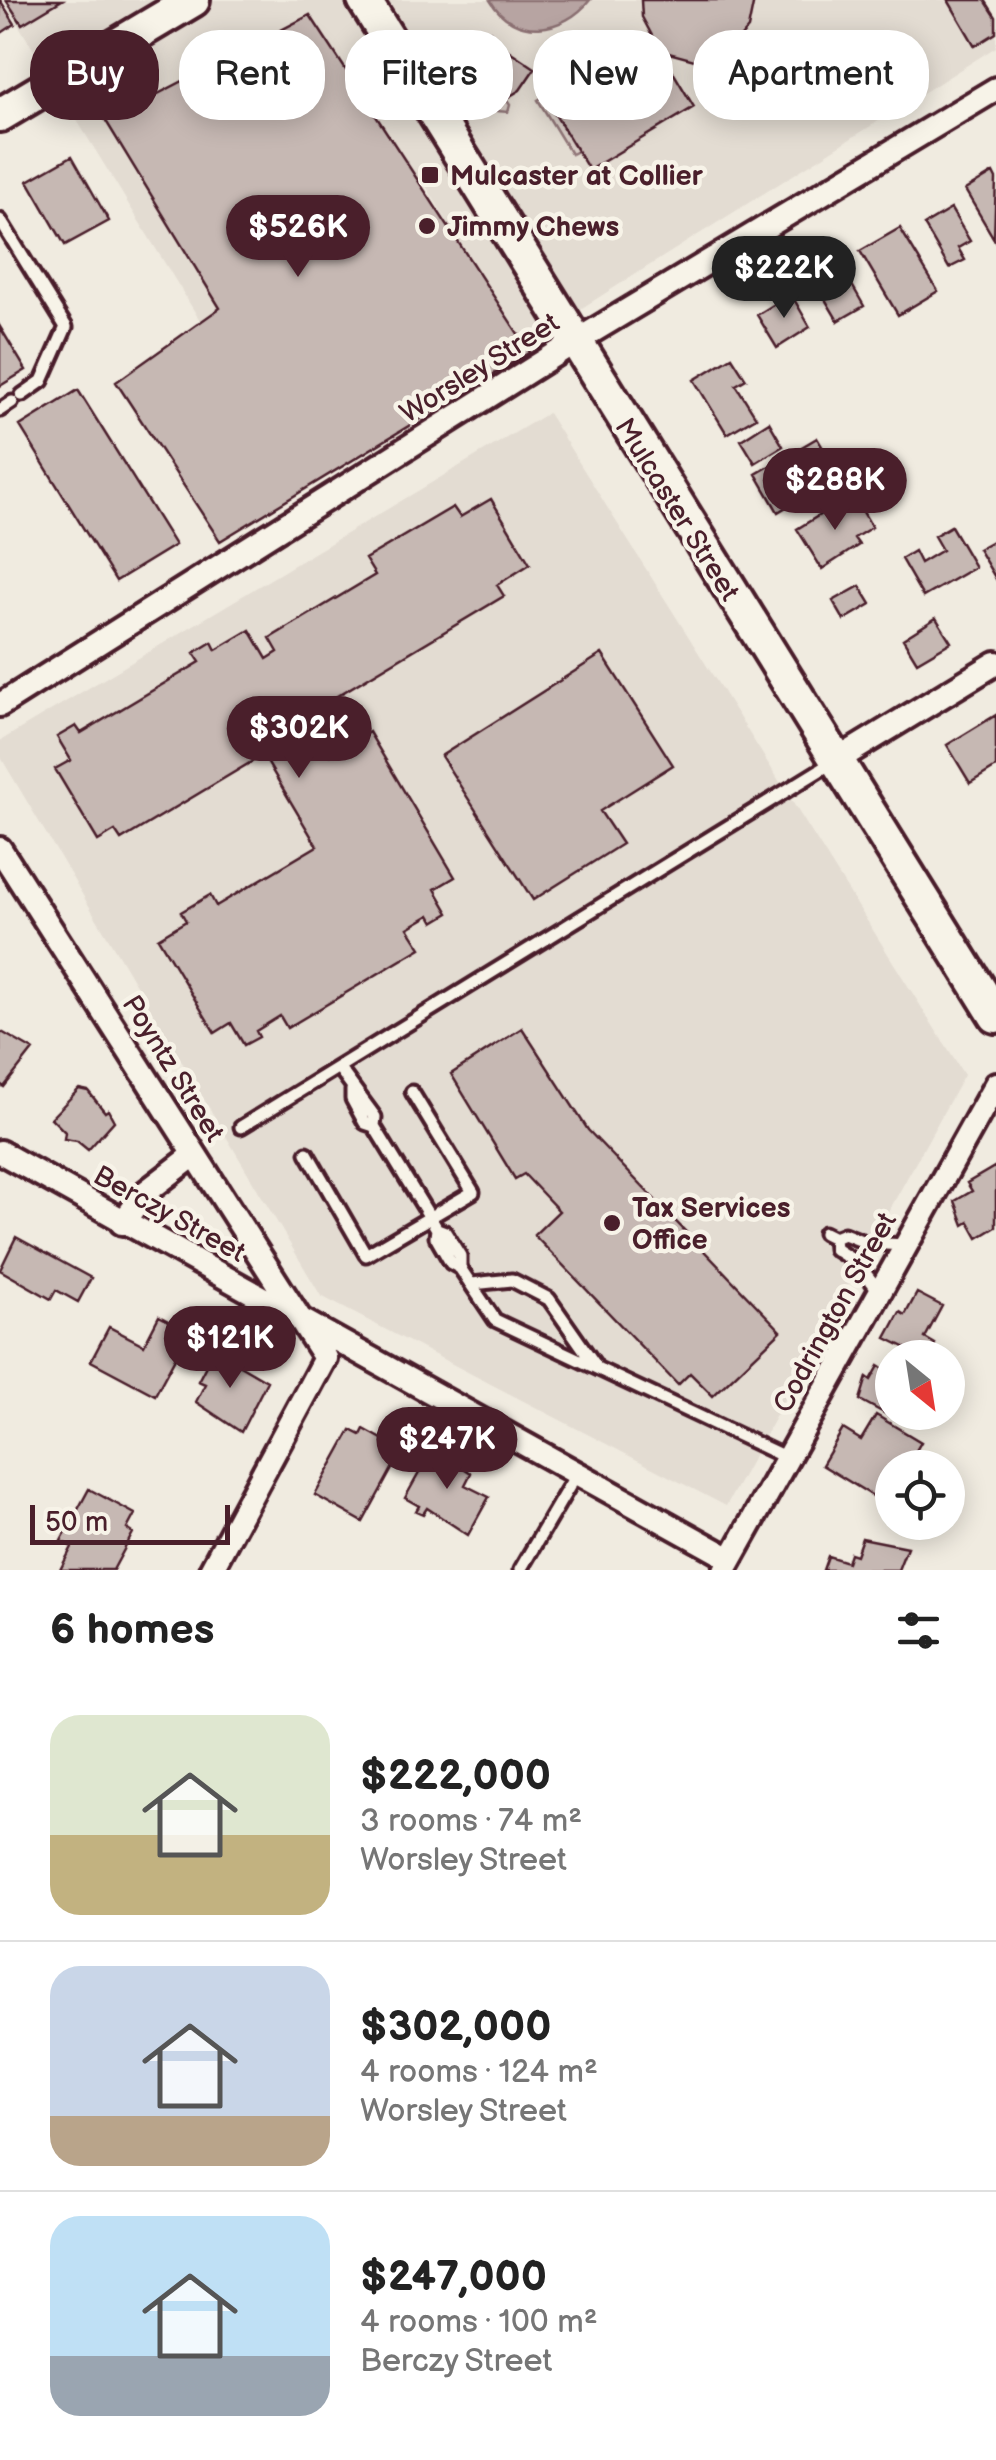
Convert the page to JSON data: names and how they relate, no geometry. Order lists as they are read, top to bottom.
{
  "streets": {
    "street": [
      "Worsley Street",
      "Mulcaster Street",
      "Poyntz Street",
      "Berczy Street",
      "Codrington Street"
    ]
  },
  "crossings": [
    ["Worsley Street", "Mulcaster Street"],
    ["Poyntz Street", "Berczy Street"],
    ["Berczy Street", "Codrington Street"]
  ],
  "places": {
    "transit": ["Mulcaster at Collier"],
    "other": ["Jimmy Chews", "Tax Services Office"]
  },
  "scale_bar": "50 m",
  "north": "bottom right",
  "page": {
    "chip": [
      "Buy",
      "Rent",
      "Filters",
      "New",
      "Apartment"
    ],
    "price": [
      "$526K",
      "$222K",
      "$288K",
      "$302K",
      "$121K",
      "$247K"
    ],
    "scale": "50 m",
    "heading": "6 homes",
    "list": [
      {
        "name": "$222,000",
        "note": "3 rooms · 74 m² · Worsley Street"
      },
      {
        "name": "$302,000",
        "note": "4 rooms · 124 m² · Worsley Street"
      },
      {
        "name": "$247,000",
        "note": "4 rooms · 100 m² · Berczy Street"
      }
    ]
  }
}
